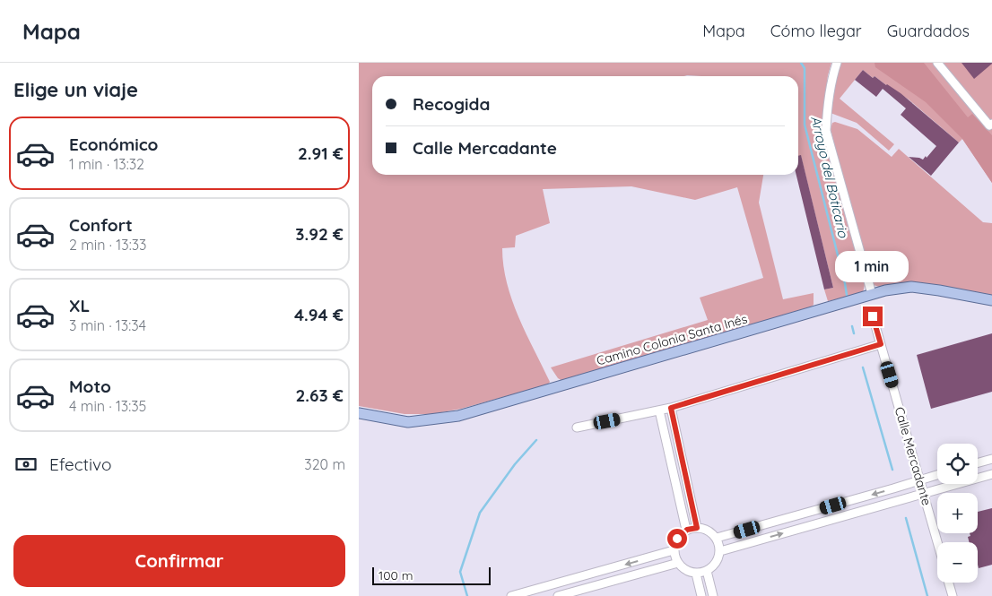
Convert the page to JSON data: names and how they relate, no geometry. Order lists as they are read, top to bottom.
{
  "streets": {
    "main road": ["Camino Colonia Santa Inés"],
    "street": ["Calle Mercadante"]
  },
  "water": ["Arroyo del Boticario"],
  "scale_bar": "100 m",
  "page": {
    "header": "Mapa",
    "nav": ["Mapa", "Cómo llegar", "Guardados"],
    "heading": "Elige un viaje",
    "banner": ["Recogida", "Calle Mercadante"],
    "list": [
      {
        "name": "Económico",
        "note": "1 min · 13:32",
        "value": "2.91 €"
      },
      {
        "name": "Confort",
        "note": "2 min · 13:33",
        "value": "3.92 €"
      },
      {
        "name": "XL",
        "note": "3 min · 13:34",
        "value": "4.94 €"
      },
      {
        "name": "Moto",
        "note": "4 min · 13:35",
        "value": "2.63 €"
      }
    ],
    "bubble": "1 min",
    "pay": ["Efectivo", "320 m"],
    "map_buttons": ["+", "−"],
    "buttons": "Confirmar",
    "scale": "100 m"
  }
}
